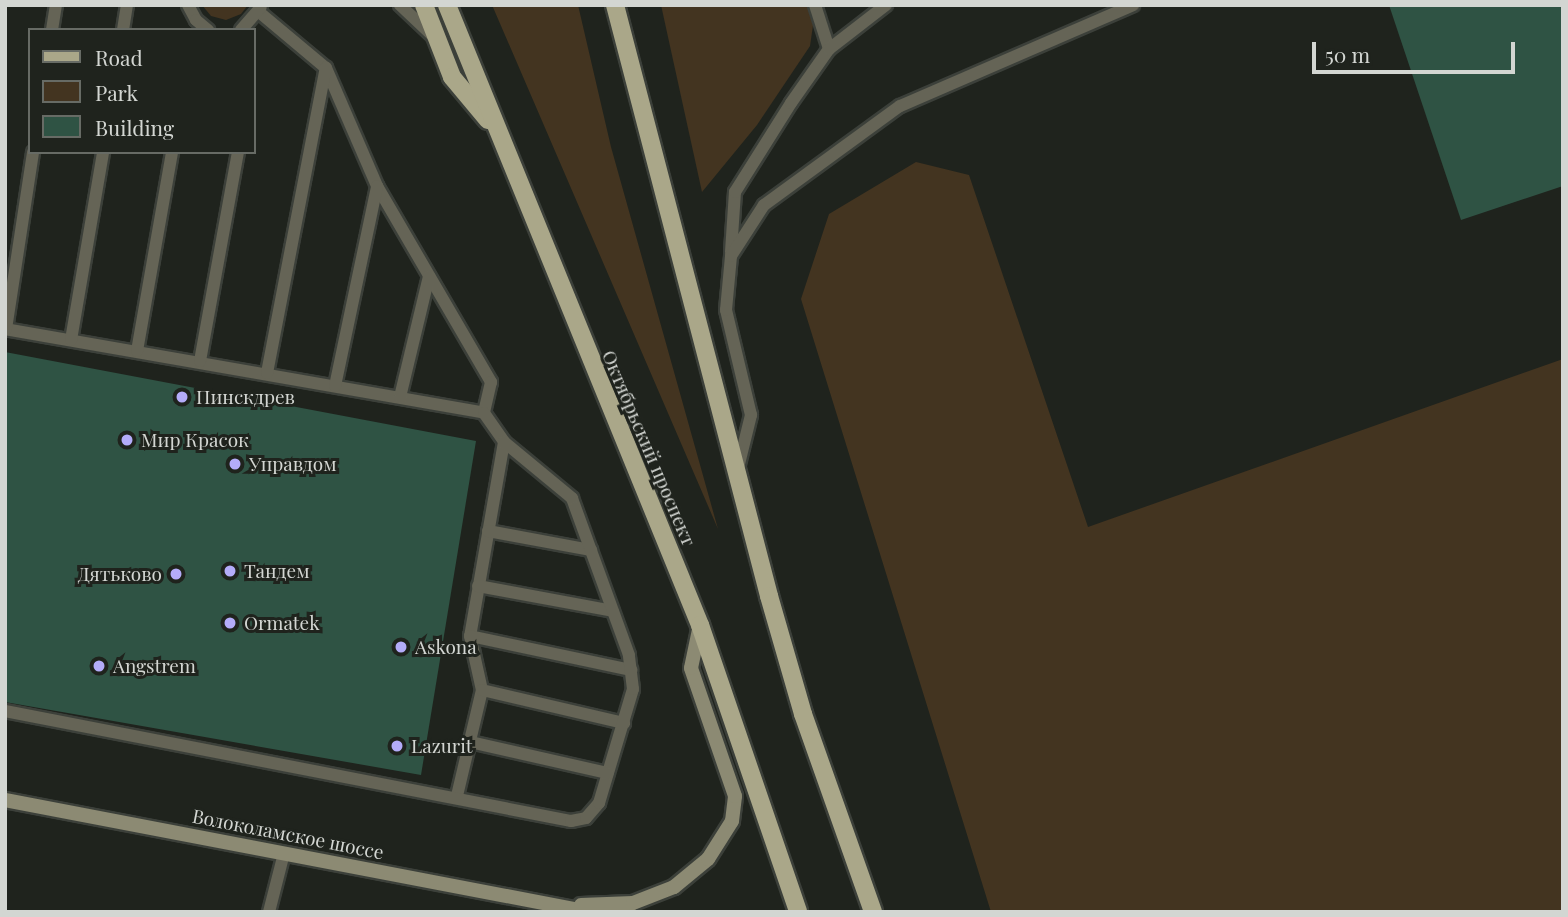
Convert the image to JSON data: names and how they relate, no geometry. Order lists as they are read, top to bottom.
{
  "streets": {
    "main road": ["Октябрьский проспект", "Волоколамское шоссе"]
  },
  "crossings": [
    ["Октябрьский проспект", "Волоколамское шоссе"]
  ],
  "places": [
    "Пинскдрев",
    "Мир Красок",
    "Управдом",
    "Тандем",
    "Дятьково",
    "Ormatek",
    "Askona",
    "Angstrem",
    "Lazurit"
  ],
  "legend": ["Road", "Park", "Building"],
  "scale_bar": "50 m"
}
